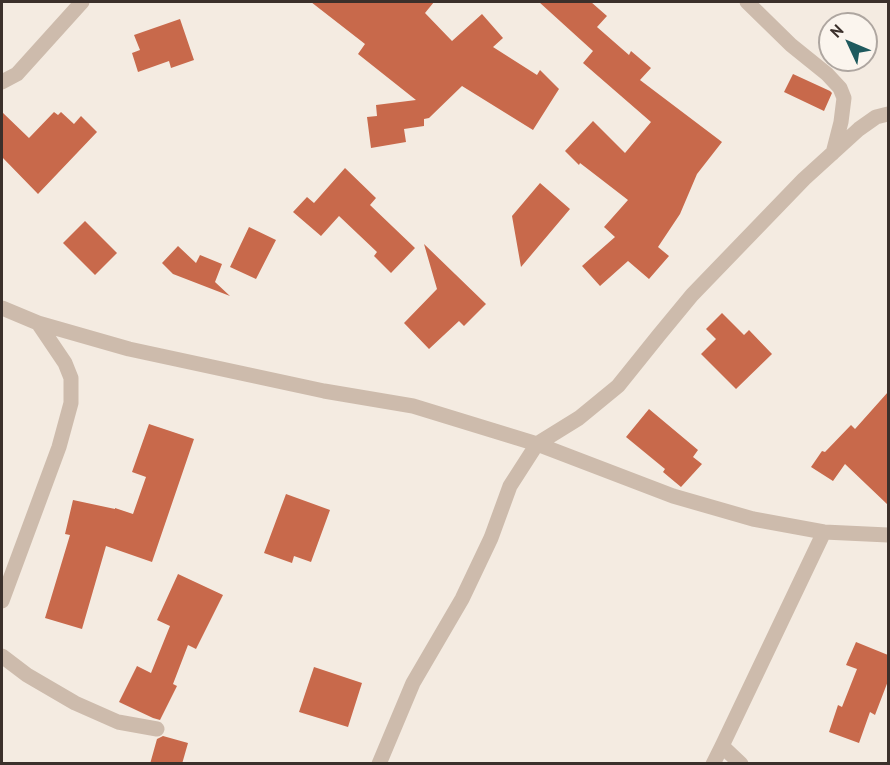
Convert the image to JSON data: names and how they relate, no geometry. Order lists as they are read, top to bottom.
{
  "north": "top left"
}
